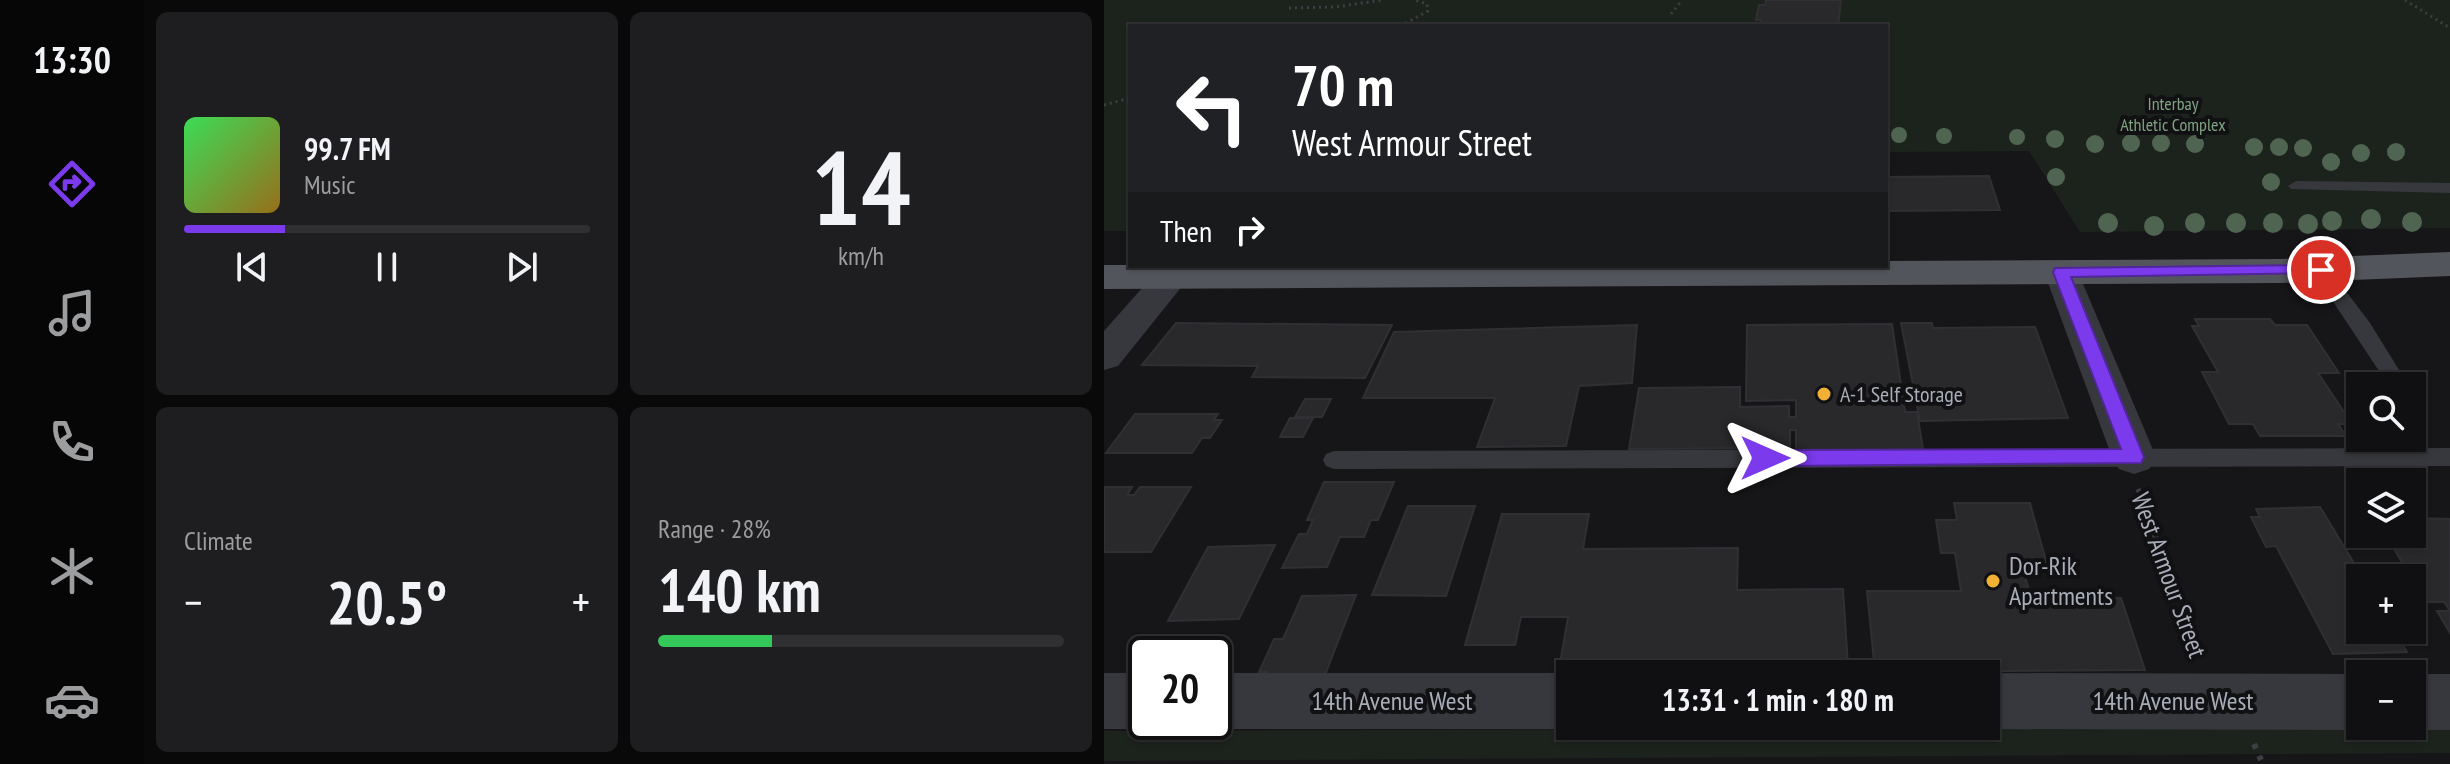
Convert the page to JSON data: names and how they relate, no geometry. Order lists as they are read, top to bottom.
{
  "streets": {
    "street": ["14th Avenue West"],
    "path": ["West Armour Street"]
  },
  "parks": ["Interbay Athletic Complex"],
  "places": ["A-1 Self Storage", "Dor-Rik Apartments"],
  "page": {
    "tabs": "13:30",
    "tile": [
      ["14", "km/h"],
      "Climate",
      ["Range · 28%", "140 km"]
    ],
    "turn": ["70 m", "West Armour Street"],
    "song": ["99.7 FM", "Music"],
    "then": "Then",
    "map_buttons": ["+", "−"],
    "heat": ["−", "20.5°", "+"],
    "limit": "20",
    "trip": "13:31 · 1 min · 180 m"
  }
}
